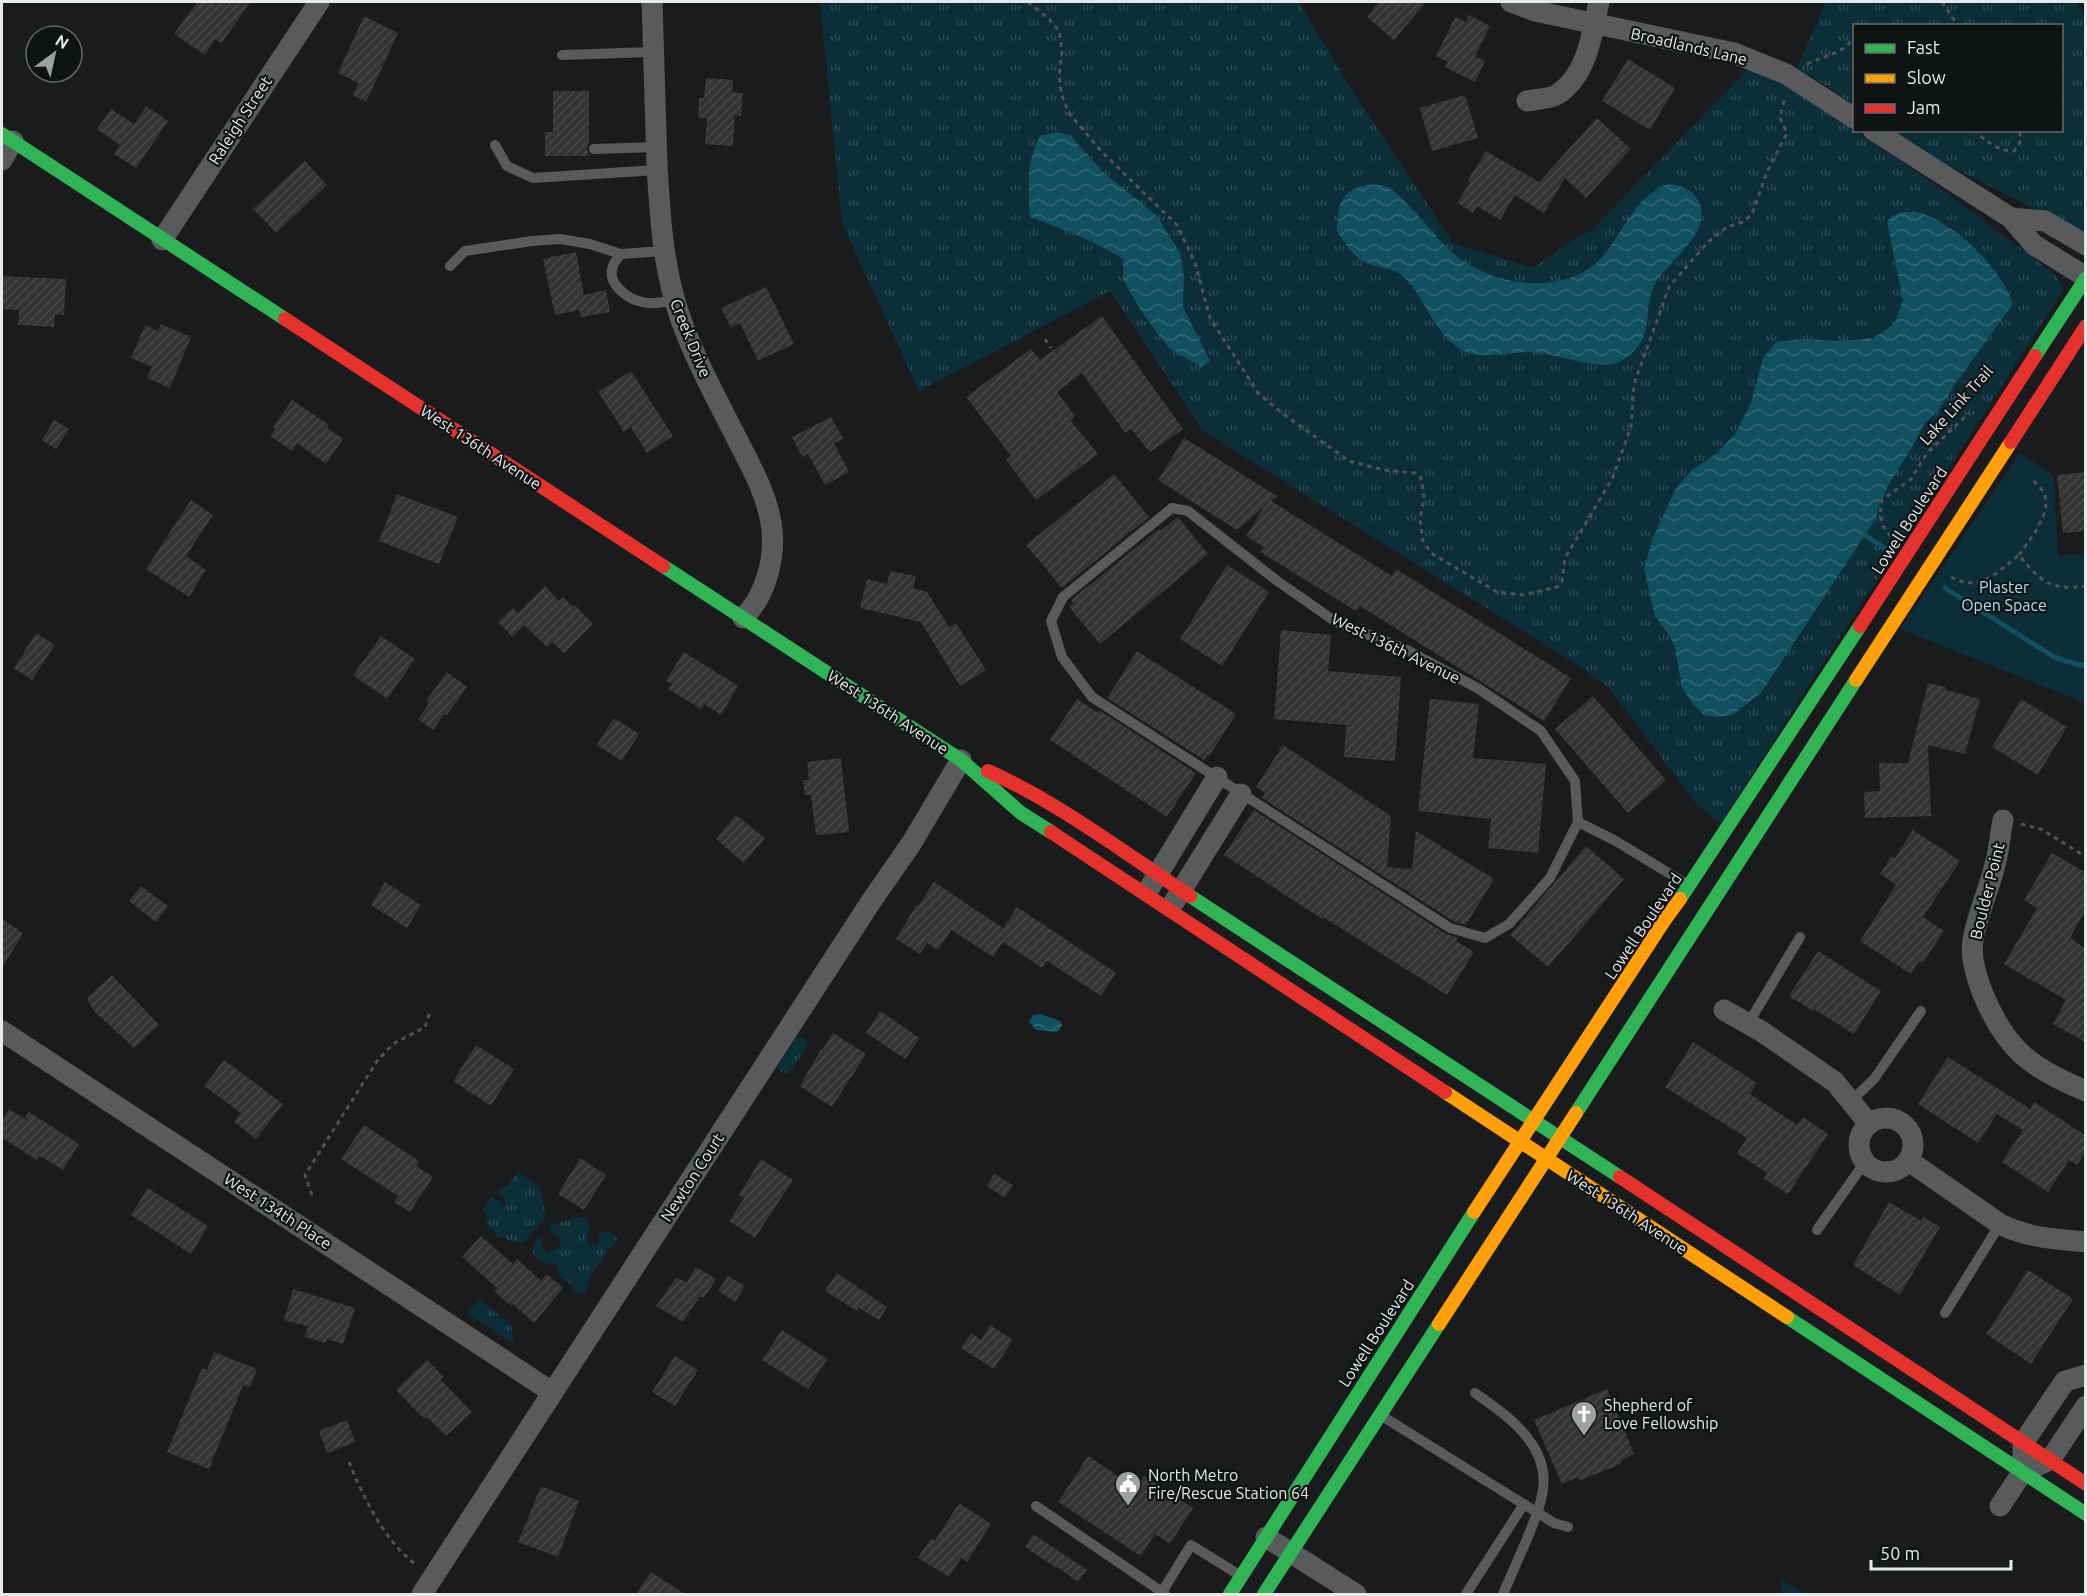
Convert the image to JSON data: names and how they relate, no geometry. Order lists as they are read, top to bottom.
{
  "streets": {
    "main road": ["West 136th Avenue", "Lowell Boulevard"],
    "street": [
      "Broadlands Lane",
      "Raleigh Street",
      "Creek Drive",
      "Boulder Point",
      "Newton Court",
      "West 134th Place"
    ],
    "path": ["Lake Link Trail"]
  },
  "crossings": [
    ["Raleigh Street", "West 136th Avenue"],
    ["Creek Drive", "West 136th Avenue"],
    ["West 136th Avenue", "Lowell Boulevard"],
    ["West 136th Avenue", "Newton Court"],
    ["Newton Court", "West 134th Place"]
  ],
  "parks": ["Plaster Open Space"],
  "places": {
    "church": ["Shepherd of Love Fellowship"],
    "public building": ["North Metro Fire/Rescue Station 64"]
  },
  "legend": ["Fast", "Slow", "Jam"],
  "scale_bar": "50 m",
  "north": "top right"
}
